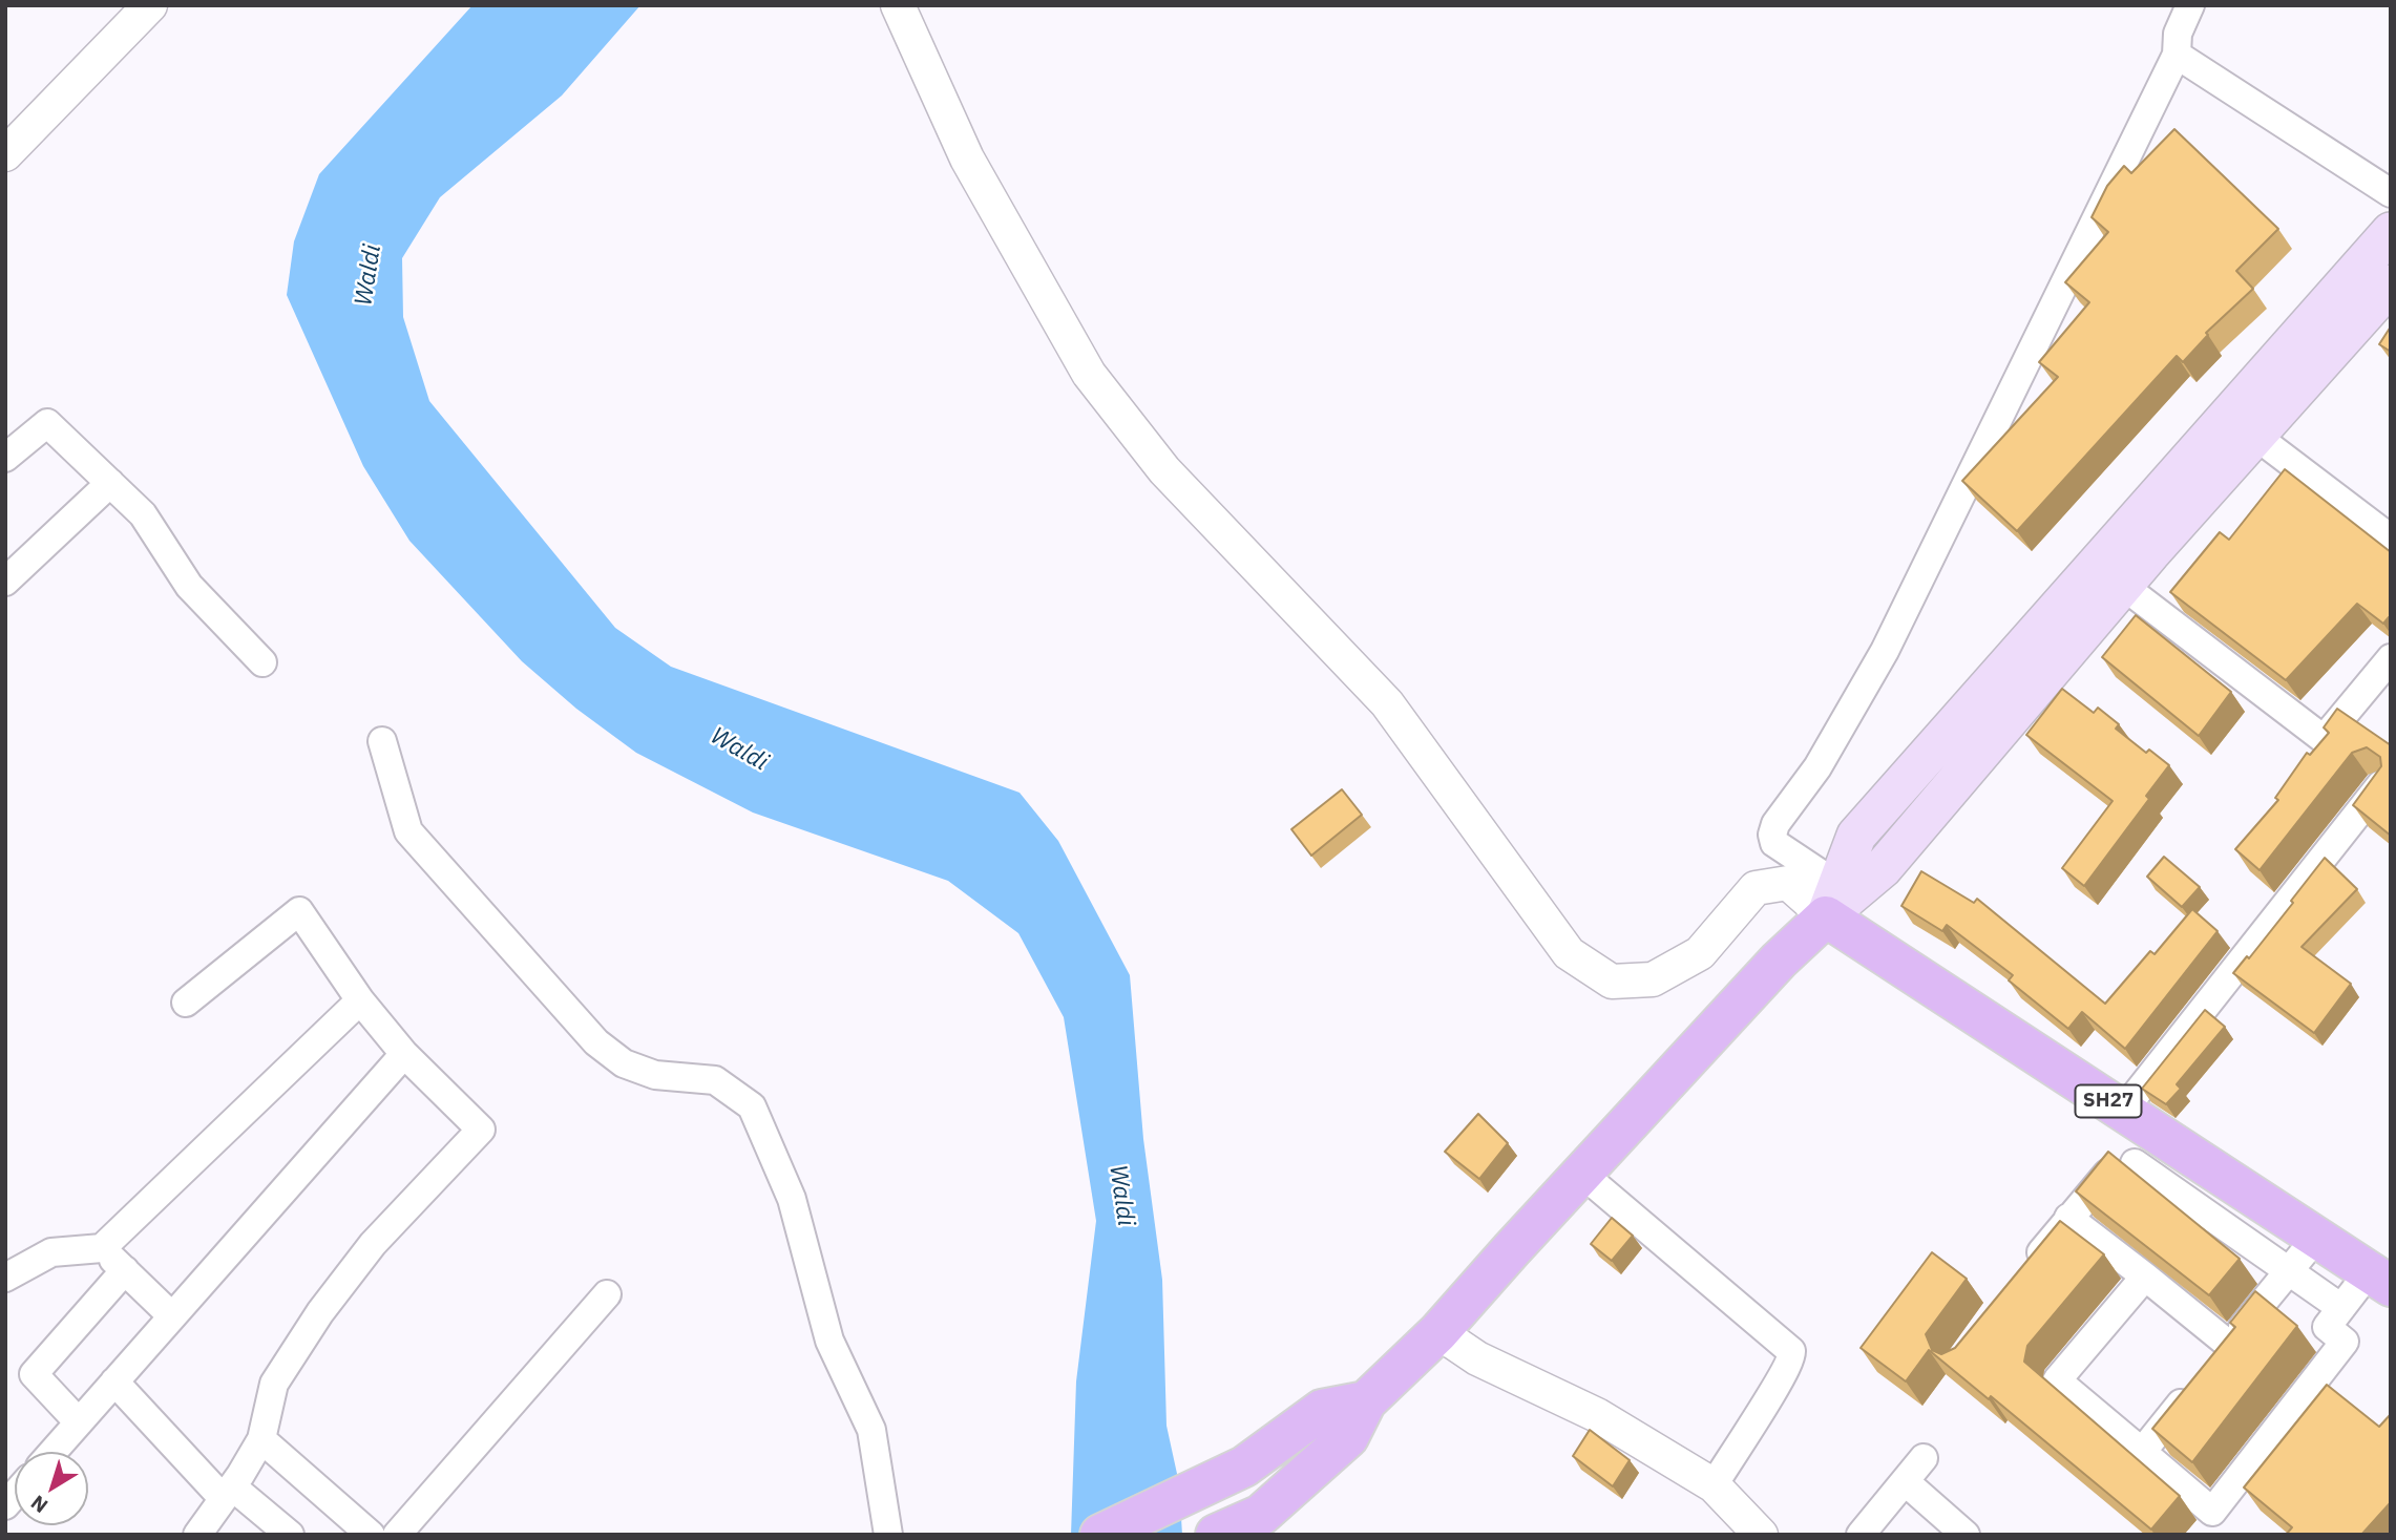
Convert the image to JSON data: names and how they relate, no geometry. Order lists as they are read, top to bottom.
{
  "streets": {
    "main road": ["SH27"]
  },
  "water": ["Waldi"],
  "north": "bottom left"
}
